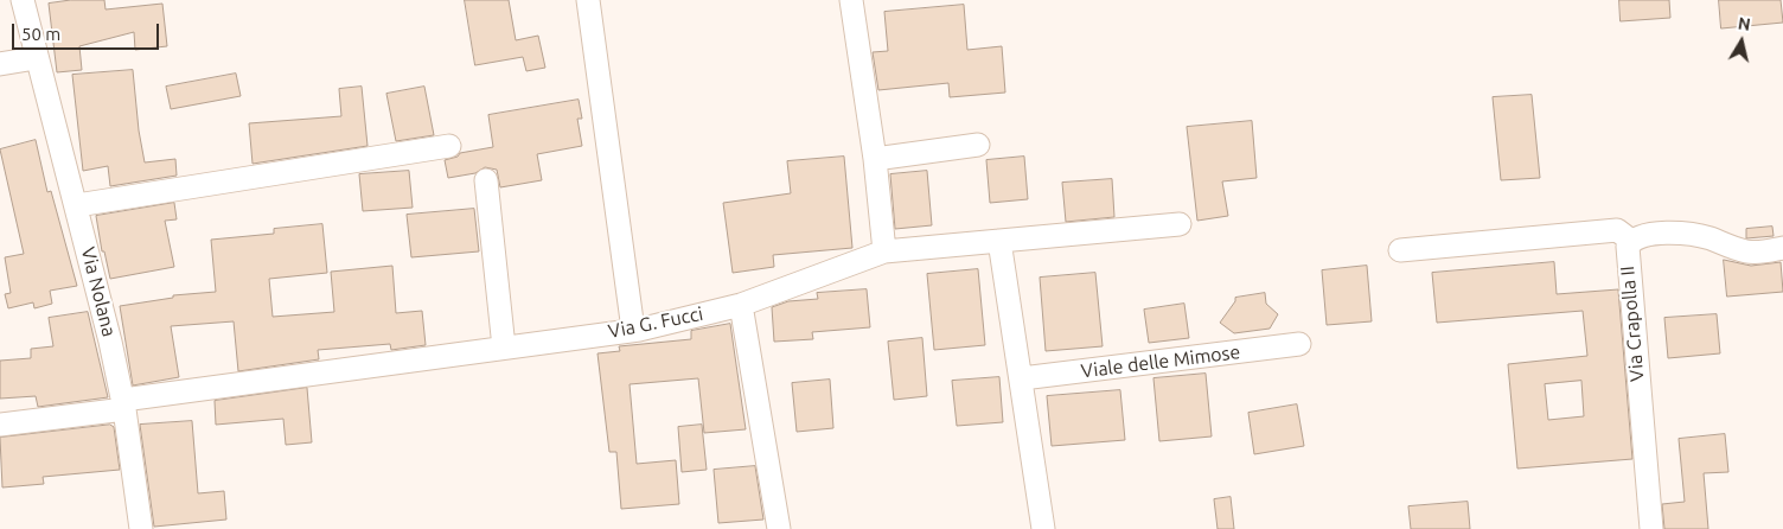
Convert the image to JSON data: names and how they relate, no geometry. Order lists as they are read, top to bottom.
{
  "streets": {
    "street": [
      "Via Nolana",
      "Via G. Fucci",
      "Via Crapolla II",
      "Viale delle Mimose"
    ]
  },
  "crossings": [
    ["Via Nolana", "Via G. Fucci"]
  ],
  "scale_bar": "50 m",
  "north": "top"
}
